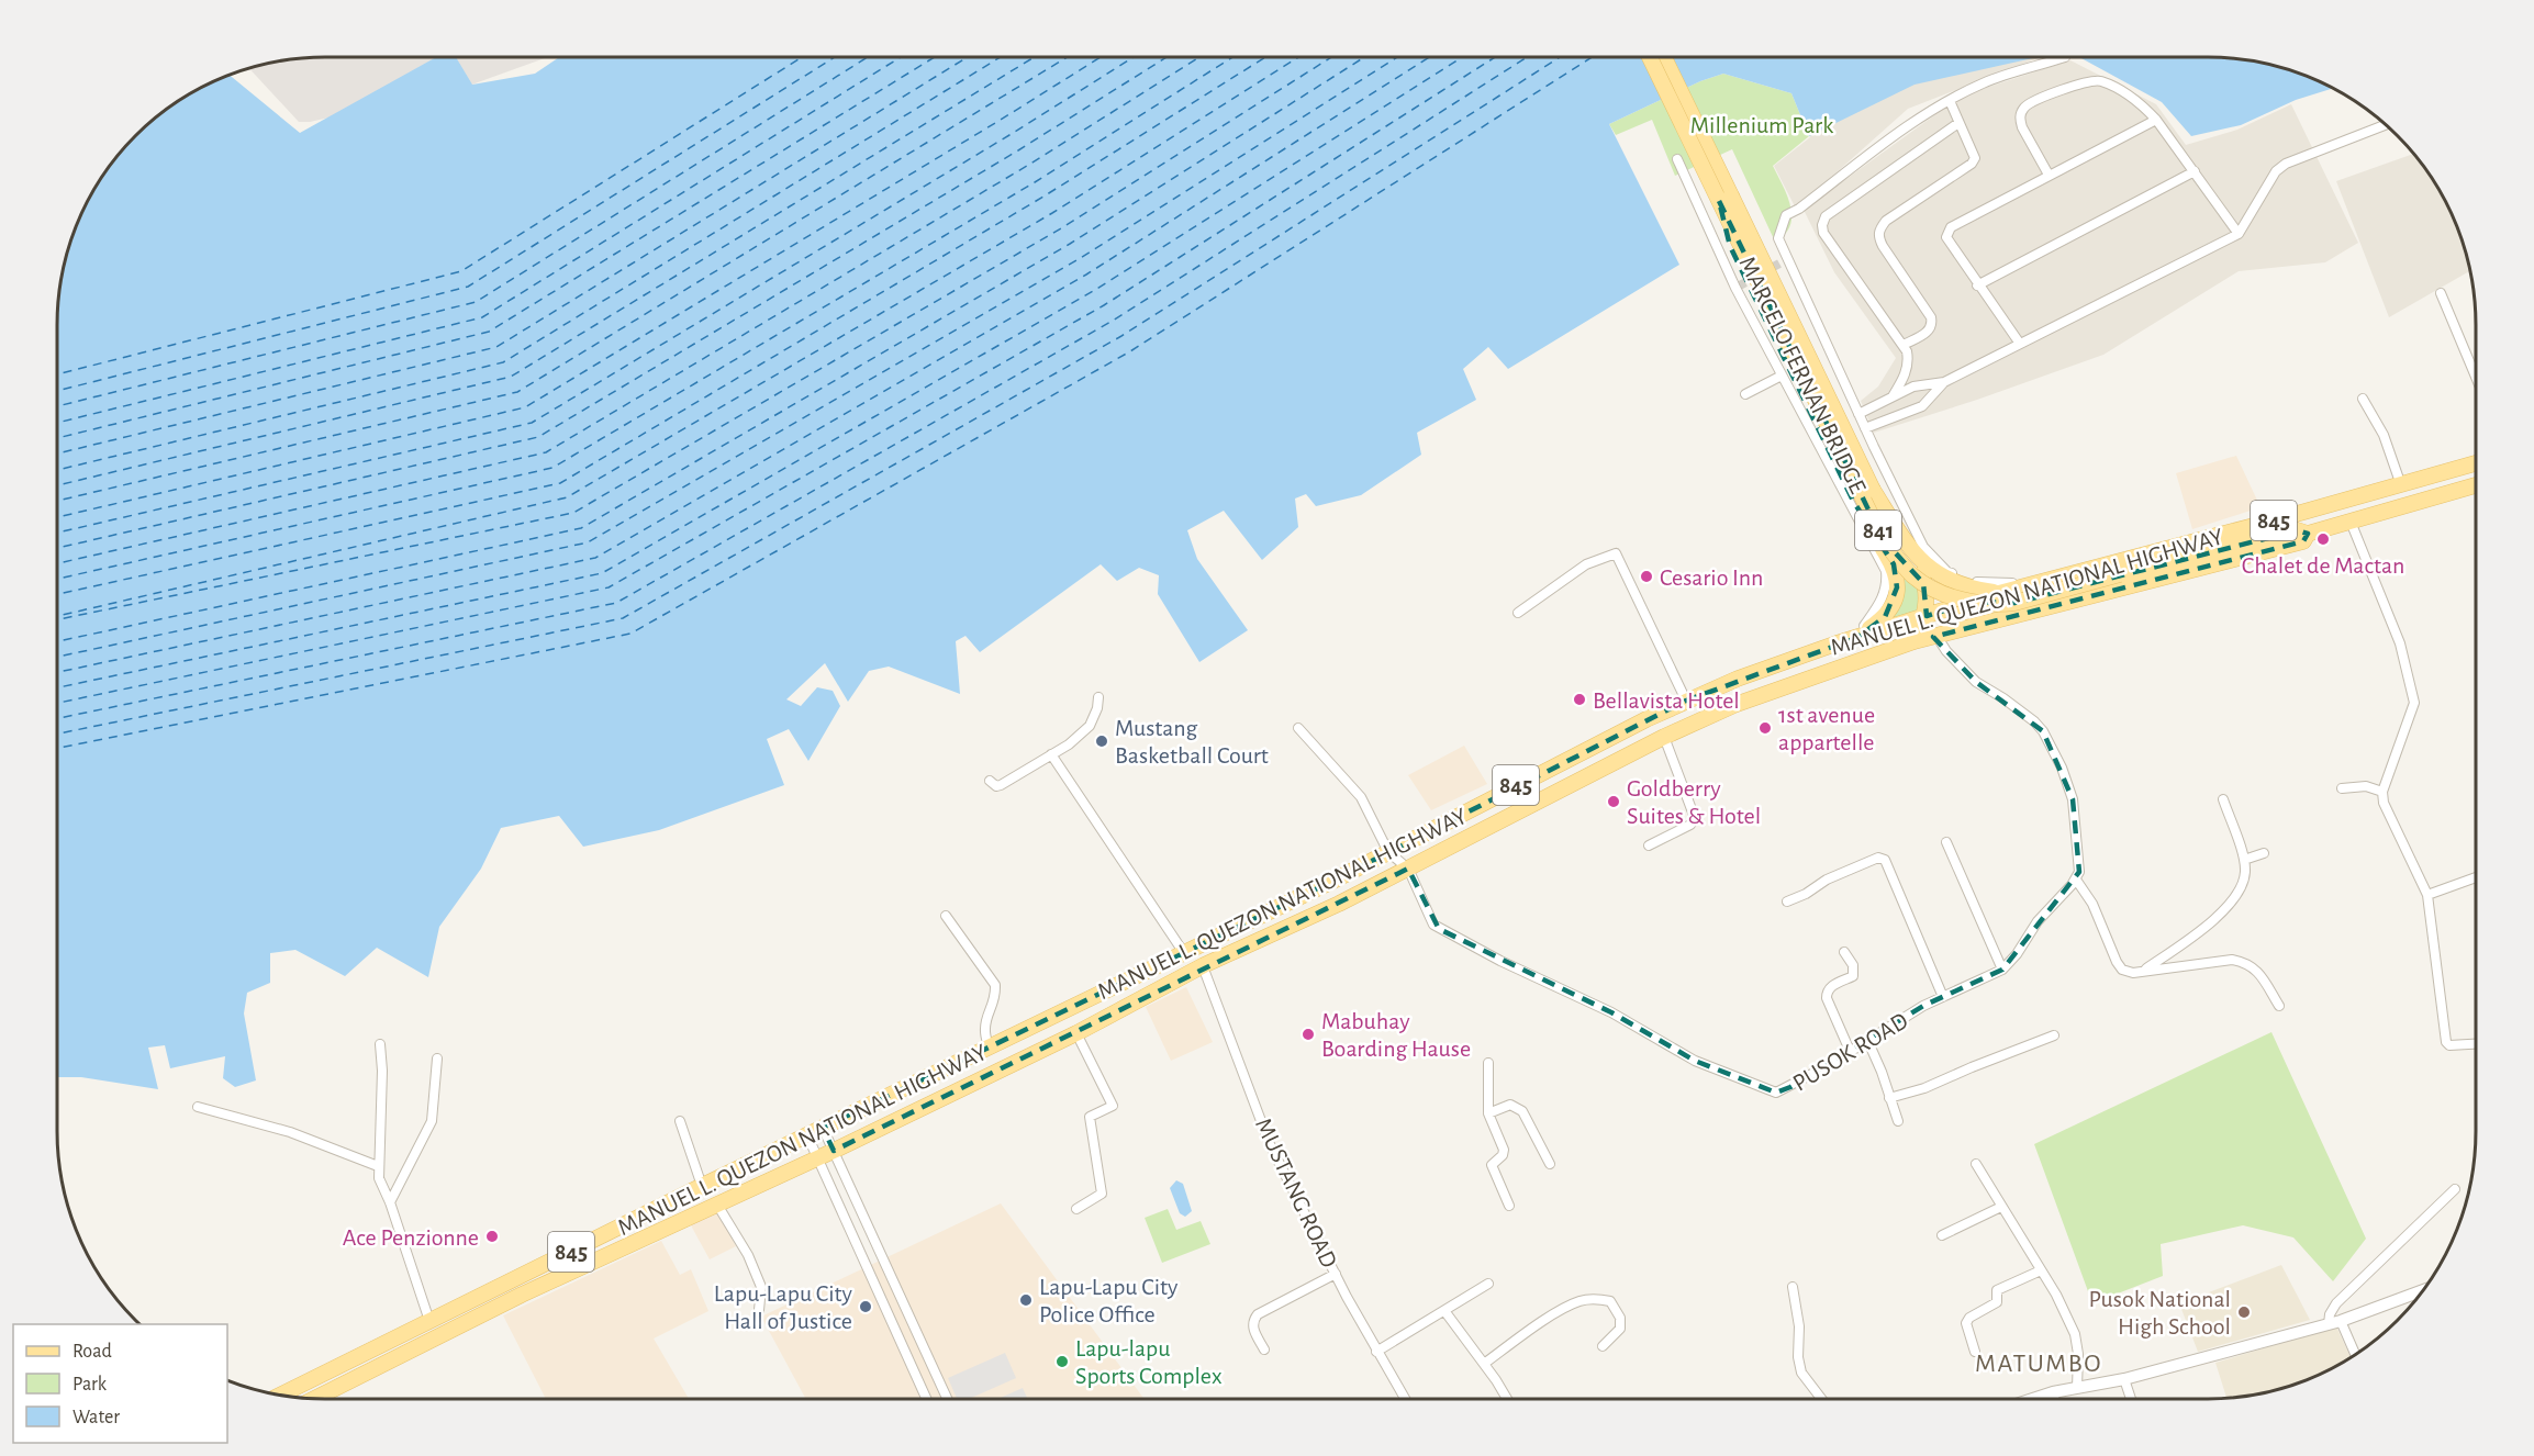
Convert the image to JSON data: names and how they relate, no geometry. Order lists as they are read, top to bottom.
{
  "streets": {
    "main road": [
      "MARCELO FERNAN BRIDGE",
      "845",
      "841",
      "MANUEL L. QUEZON NATIONAL HIGHWAY"
    ],
    "street": ["PUSOK ROAD", "MUSTANG ROAD"]
  },
  "crossings": [
    ["MARCELO FERNAN BRIDGE", "MANUEL L. QUEZON NATIONAL HIGHWAY"],
    ["MANUEL L. QUEZON NATIONAL HIGHWAY", "PUSOK ROAD"],
    ["MANUEL L. QUEZON NATIONAL HIGHWAY", "MUSTANG ROAD"]
  ],
  "districts": ["MATUMBO"],
  "parks": ["Millenium Park"],
  "places": [
    "Chalet de Mactan",
    "Cesario Inn",
    "Bellavista Hotel",
    "1st avenue appartelle",
    "Mustang Basketball Court",
    "Goldberry Suites & Hotel",
    "Mabuhay Boarding Hause",
    "Ace Penzionne",
    "Lapu-Lapu City Police Office",
    "Lapu-Lapu City Hall of Justice",
    "Pusok National High School",
    "Lapu-lapu Sports Complex"
  ],
  "legend": ["Road", "Park", "Water"]
}
